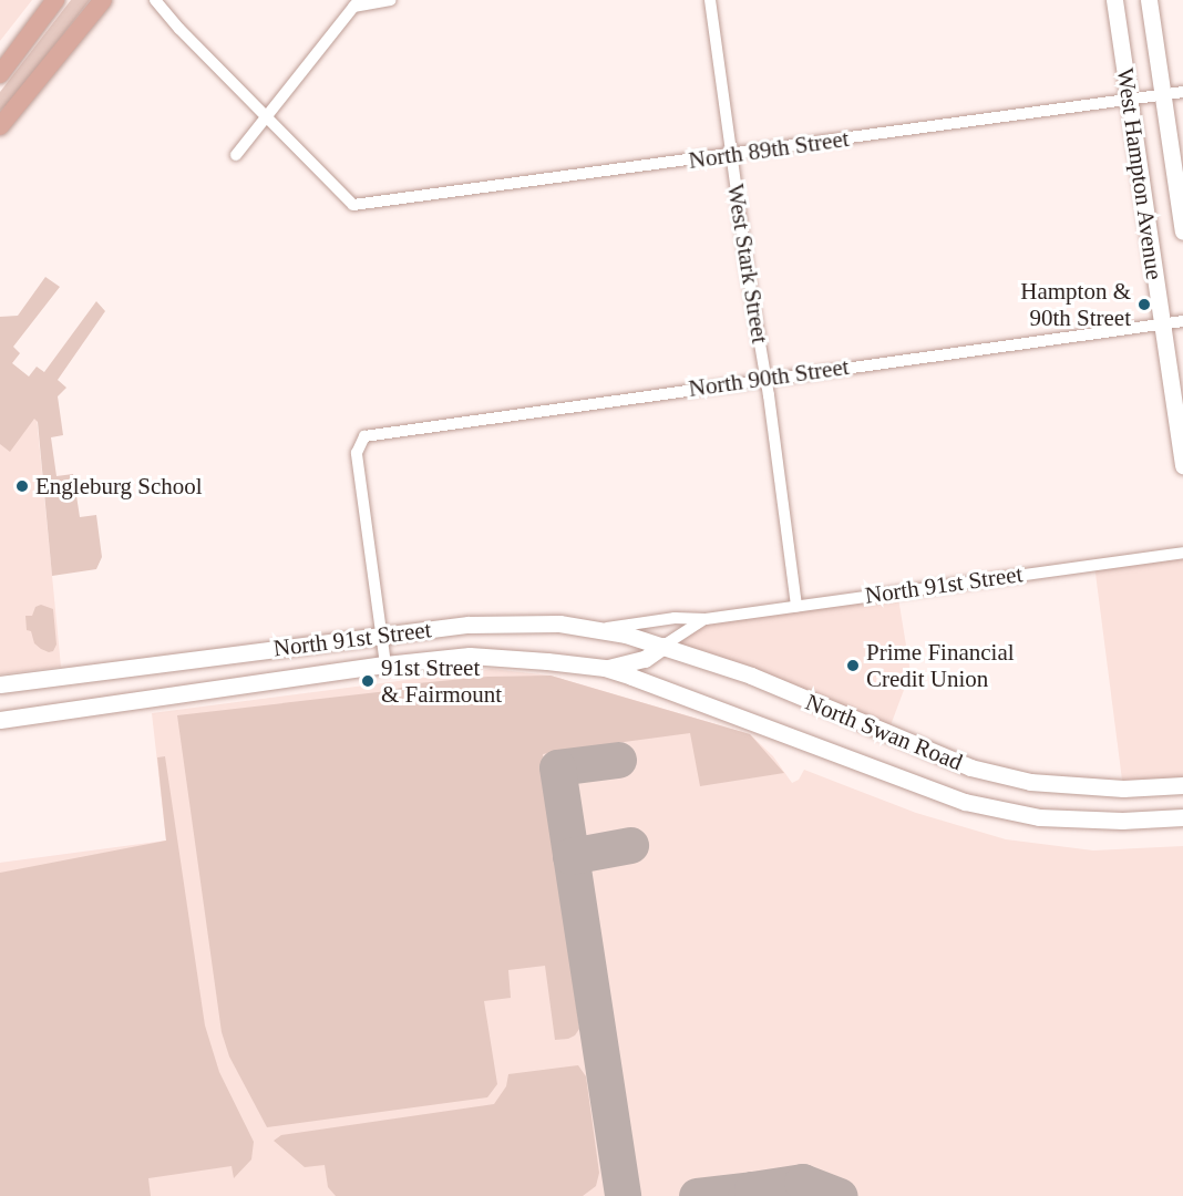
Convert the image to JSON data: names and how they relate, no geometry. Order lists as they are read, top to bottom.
{
  "streets": {
    "main road": ["West Hampton Avenue", "North 91st Street", "North Swan Road"],
    "street": ["North 89th Street", "West Stark Street", "North 90th Street"]
  },
  "crossings": [
    ["North 89th Street", "West Hampton Avenue"],
    ["North 89th Street", "West Stark Street"],
    ["West Hampton Avenue", "North 90th Street"],
    ["West Stark Street", "North 90th Street"],
    ["West Stark Street", "North 91st Street"],
    ["North 90th Street", "North 91st Street"],
    ["North 91st Street", "North Swan Road"]
  ],
  "places": [
    "Hampton & 90th Street",
    "Engleburg School",
    "Prime Financial Credit Union",
    "91st Street & Fairmount"
  ]
}
